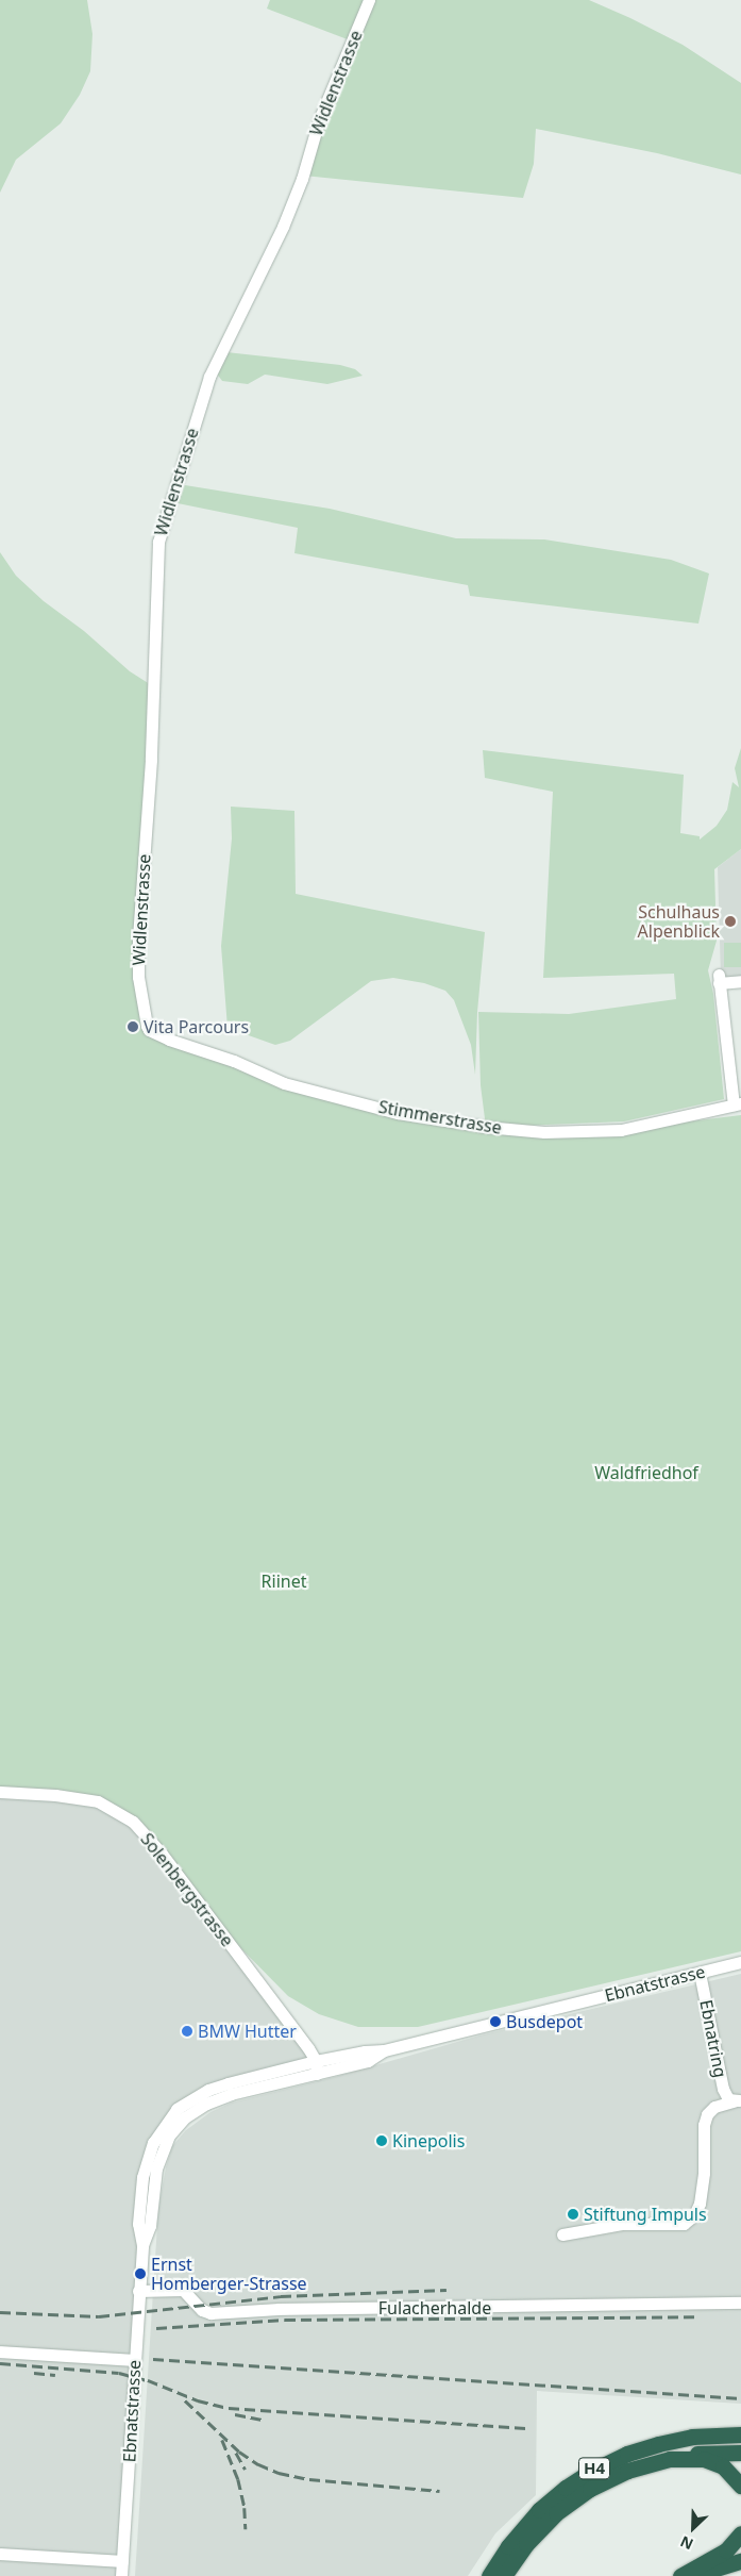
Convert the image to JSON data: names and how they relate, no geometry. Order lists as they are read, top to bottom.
{
  "streets": {
    "highway": ["H4"],
    "street": [
      "Widlenstrasse",
      "Stimmerstrasse",
      "Solenbergstrasse",
      "Ebnatstrasse",
      "Ebnatring",
      "Fulacherhalde"
    ]
  },
  "crossings": [
    ["Widlenstrasse", "Stimmerstrasse"],
    ["Solenbergstrasse", "Ebnatstrasse"],
    ["Ebnatstrasse", "Ebnatring"],
    ["Ebnatstrasse", "Fulacherhalde"]
  ],
  "parks": ["Waldfriedhof", "Riinet"],
  "places": [
    "Schulhaus Alpenblick",
    "Vita Parcours",
    "Busdepot",
    "BMW Hutter",
    "Kinepolis",
    "Stiftung Impuls",
    "Ernst Homberger-Strasse"
  ],
  "north": "bottom left"
}
